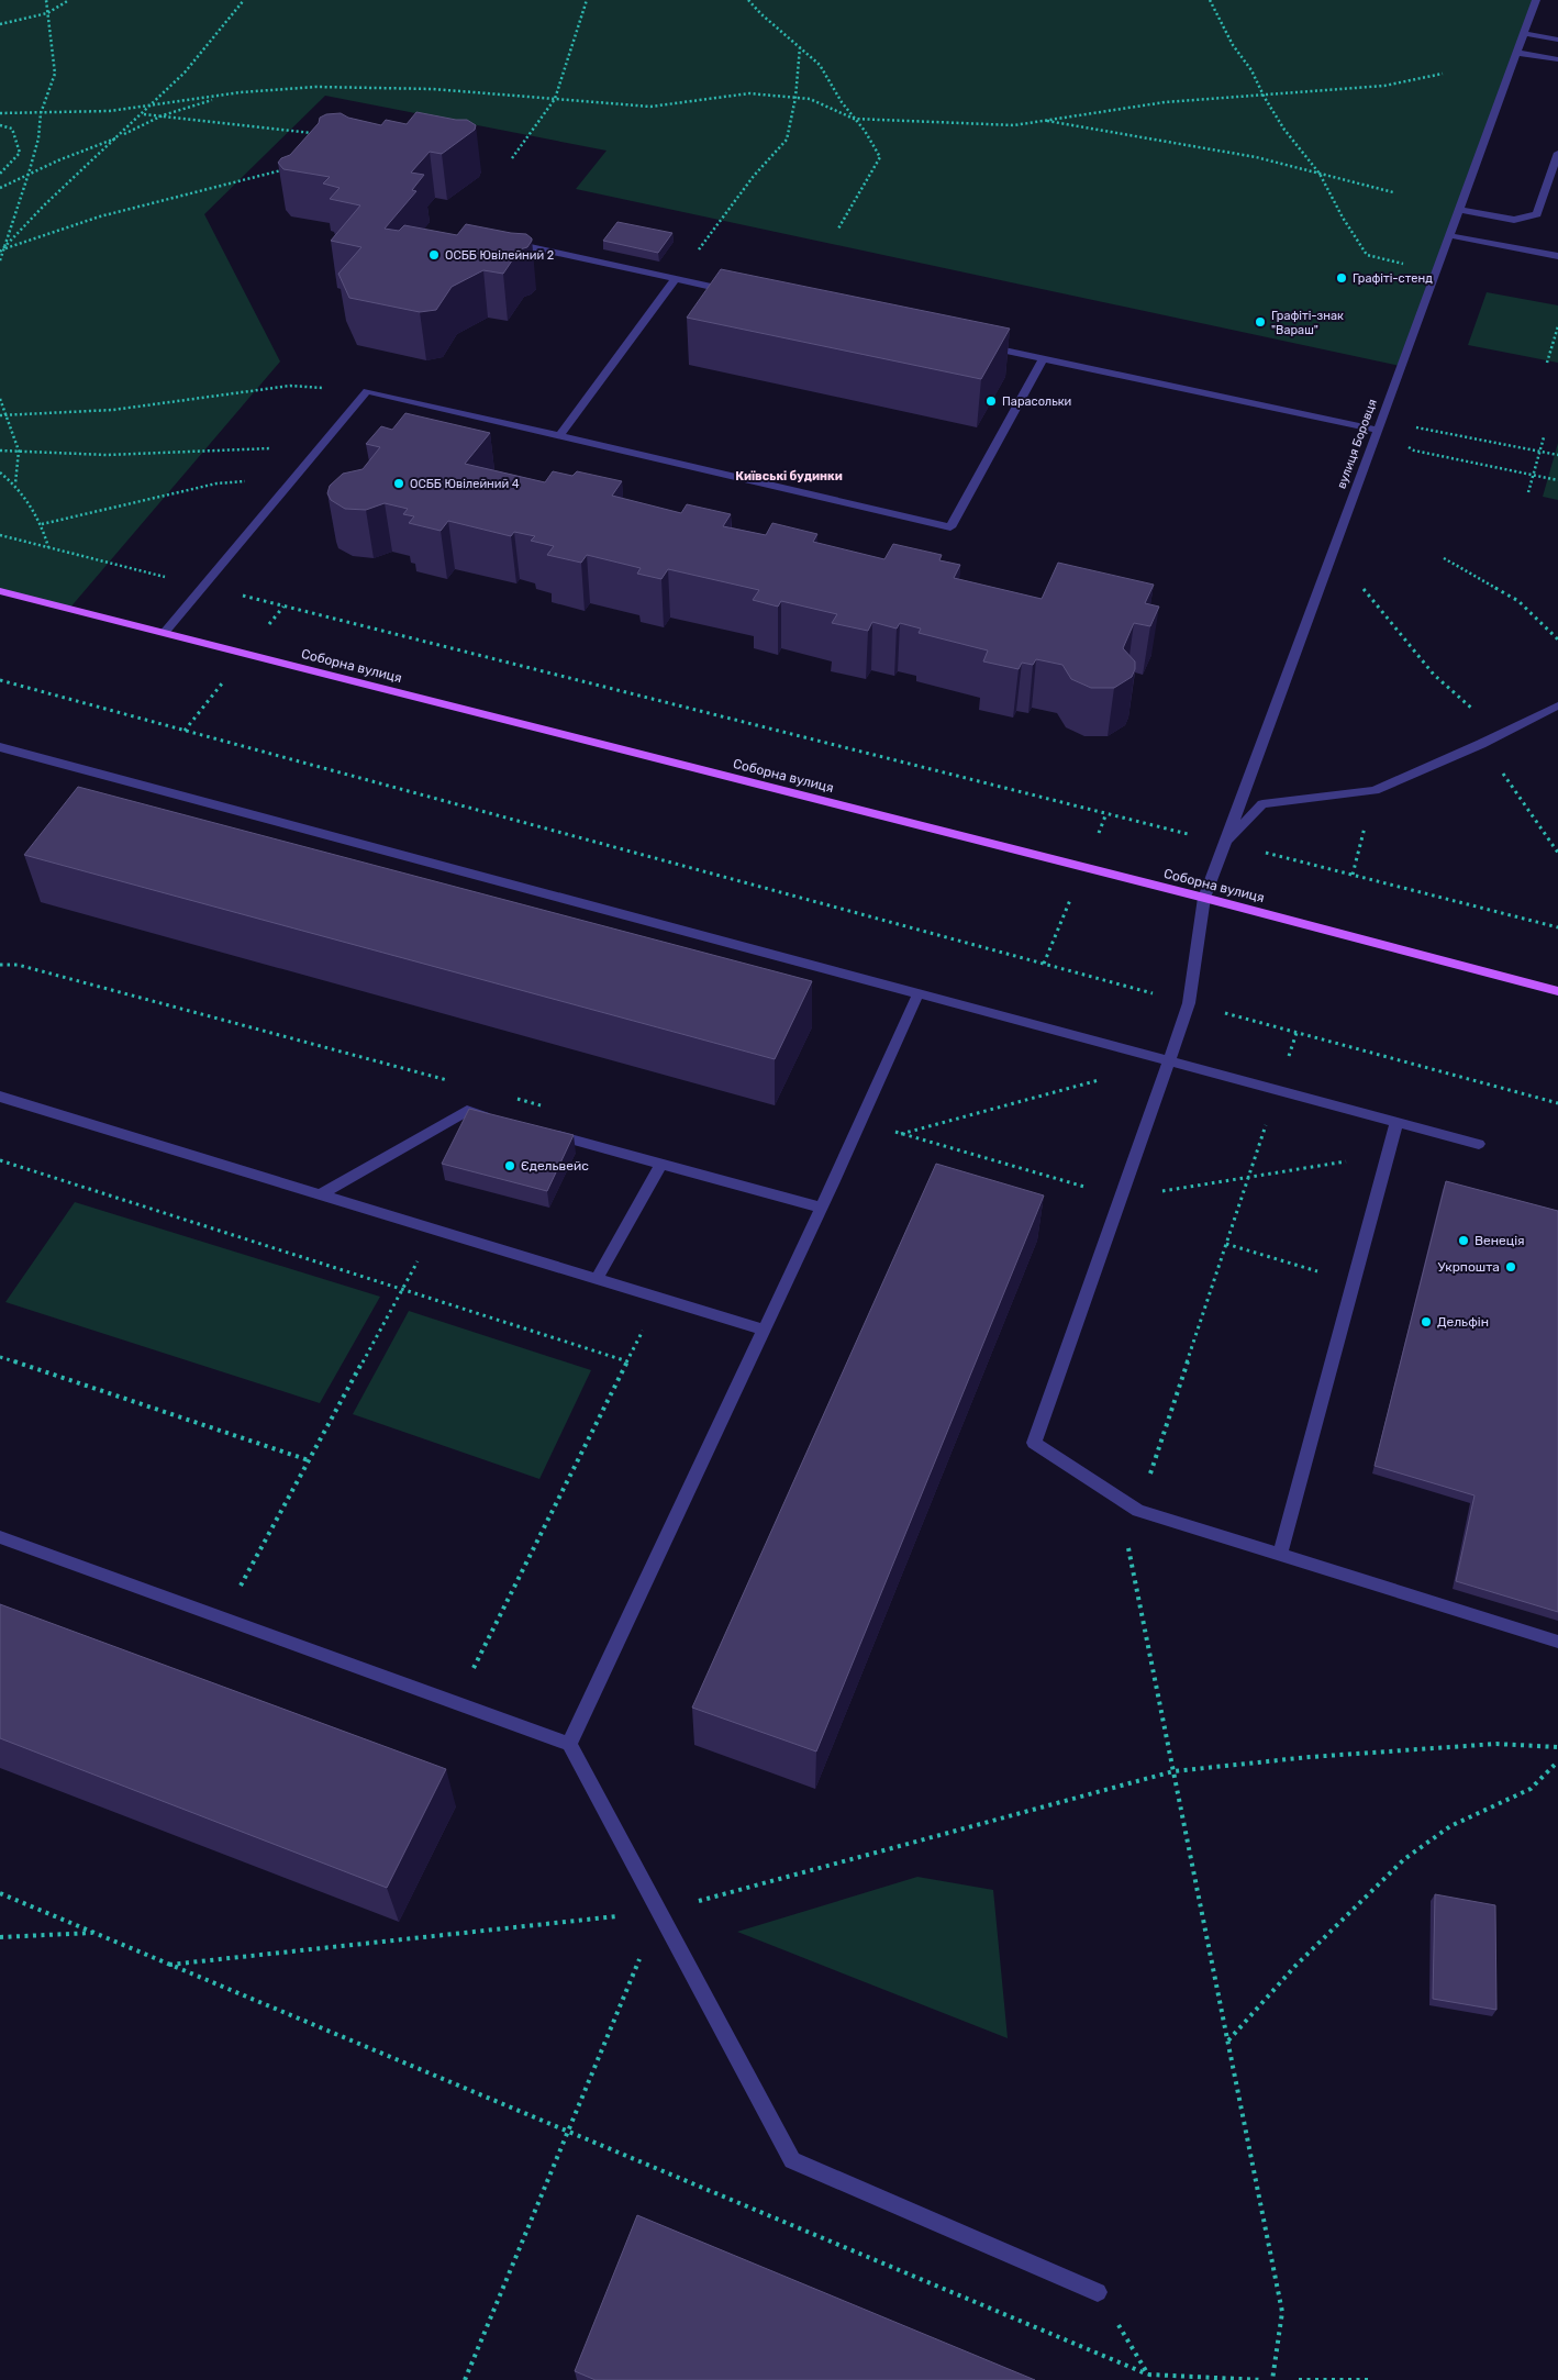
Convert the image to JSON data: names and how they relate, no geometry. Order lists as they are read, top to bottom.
{
  "streets": {
    "main road": ["Соборна вулиця"],
    "street": ["вулиця Боровця"]
  },
  "crossings": [
    ["вулиця Боровця", "Соборна вулиця"]
  ],
  "districts": ["Київські будинки"],
  "places": [
    "ОСББ Ювілейний 2",
    "Графіті-стенд",
    "Графіті-знак \"Вараш\"",
    "Парасольки",
    "ОСББ Ювілейний 4",
    "Єдельвейс",
    "Венеція",
    "Укрпошта",
    "Дельфін"
  ]
}
